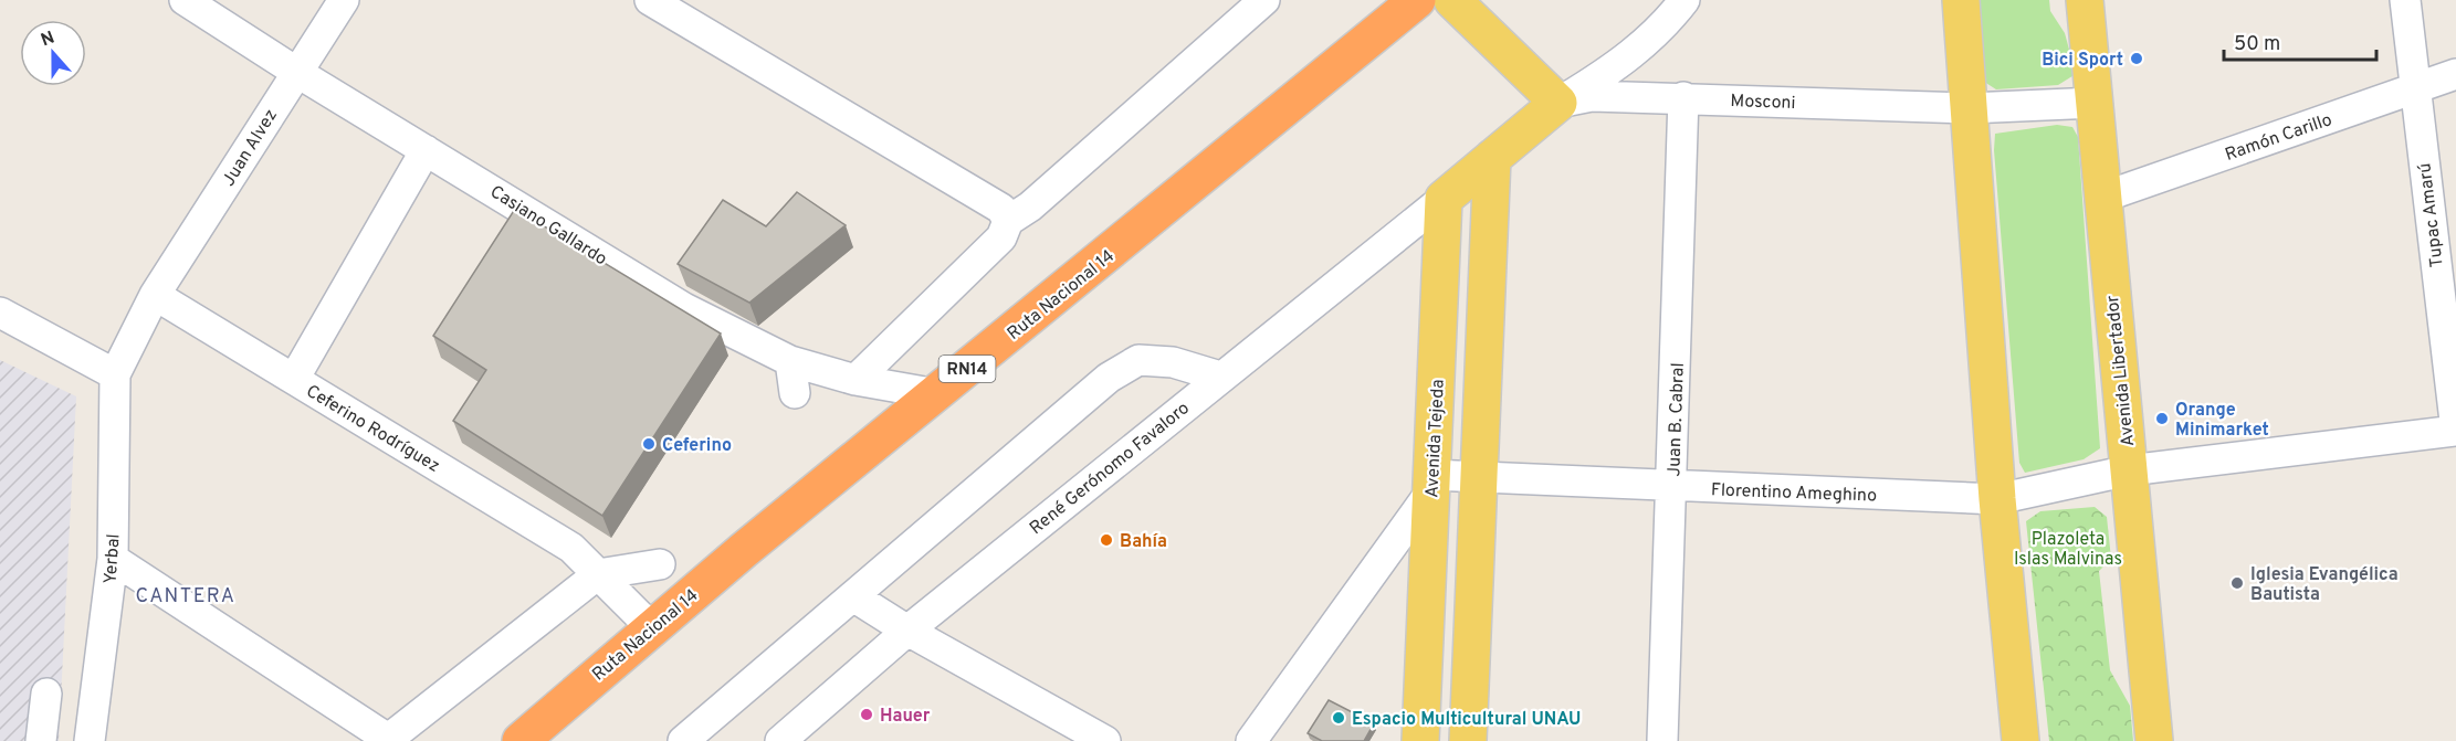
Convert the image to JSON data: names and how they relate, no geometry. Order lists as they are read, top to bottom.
{
  "streets": {
    "highway": ["Ruta Nacional 14", "RN14"],
    "main road": ["Avenida Libertador", "Avenida Tejeda"],
    "street": [
      "Mosconi",
      "Ramón Carillo",
      "Juan Alvez",
      "Tupac Amarú",
      "Casiano Gallardo",
      "Juan B. Cabral",
      "Ceferino Rodríguez",
      "René Gerónomo Favaloro",
      "Florentino Ameghino",
      "Yerbal"
    ]
  },
  "crossings": [
    ["Mosconi", "Avenida Libertador"],
    ["Mosconi", "Juan B. Cabral"],
    ["Ramón Carillo", "Tupac Amarú"],
    ["Ramón Carillo", "Avenida Libertador"],
    ["Juan Alvez", "Casiano Gallardo"],
    ["Juan Alvez", "Ceferino Rodríguez"],
    ["Tupac Amarú", "Florentino Ameghino"],
    ["Casiano Gallardo", "Ruta Nacional 14"],
    ["Ruta Nacional 14", "Ceferino Rodríguez"],
    ["Avenida Libertador", "Florentino Ameghino"],
    ["Juan B. Cabral", "Florentino Ameghino"],
    ["Avenida Tejeda", "René Gerónomo Favaloro"],
    ["Avenida Tejeda", "Florentino Ameghino"]
  ],
  "districts": ["CANTERA"],
  "parks": ["Plazoleta Islas Malvinas"],
  "places": [
    "Bici Sport",
    "Orange Minimarket",
    "Ceferino",
    "Bahía",
    "Iglesia Evangélica Bautista",
    "Hauer",
    "Espacio Multicultural UNAU"
  ],
  "scale_bar": "50 m",
  "north": "top"
}
